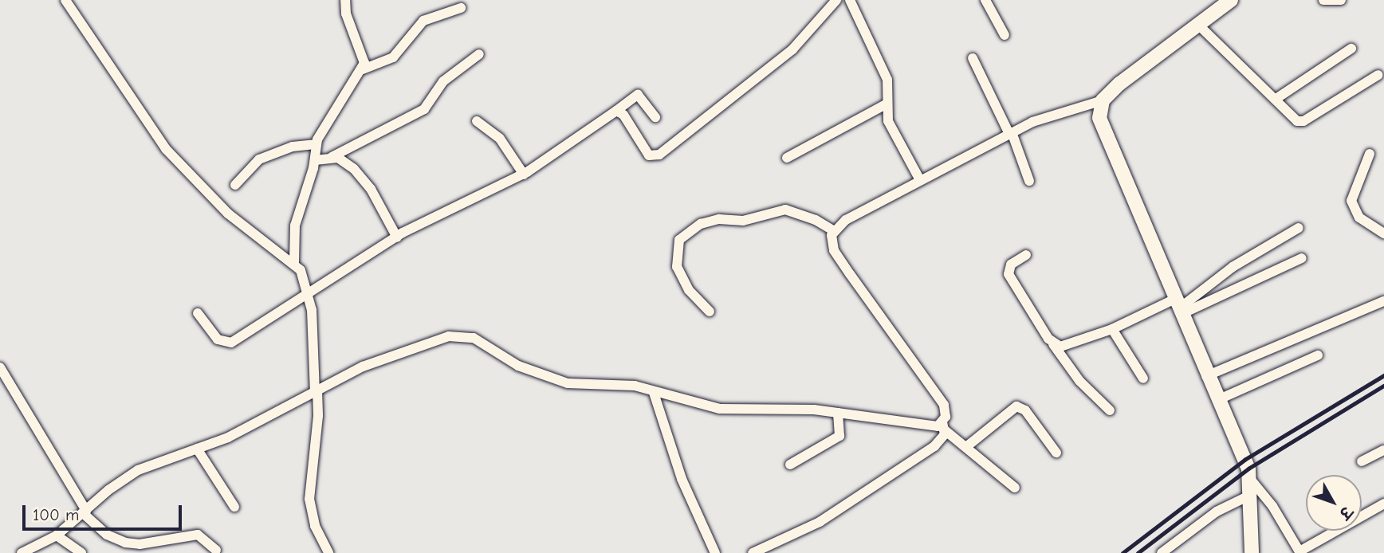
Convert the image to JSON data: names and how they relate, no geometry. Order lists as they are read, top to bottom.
{
  "scale_bar": "100 m",
  "north": "bottom right"
}
